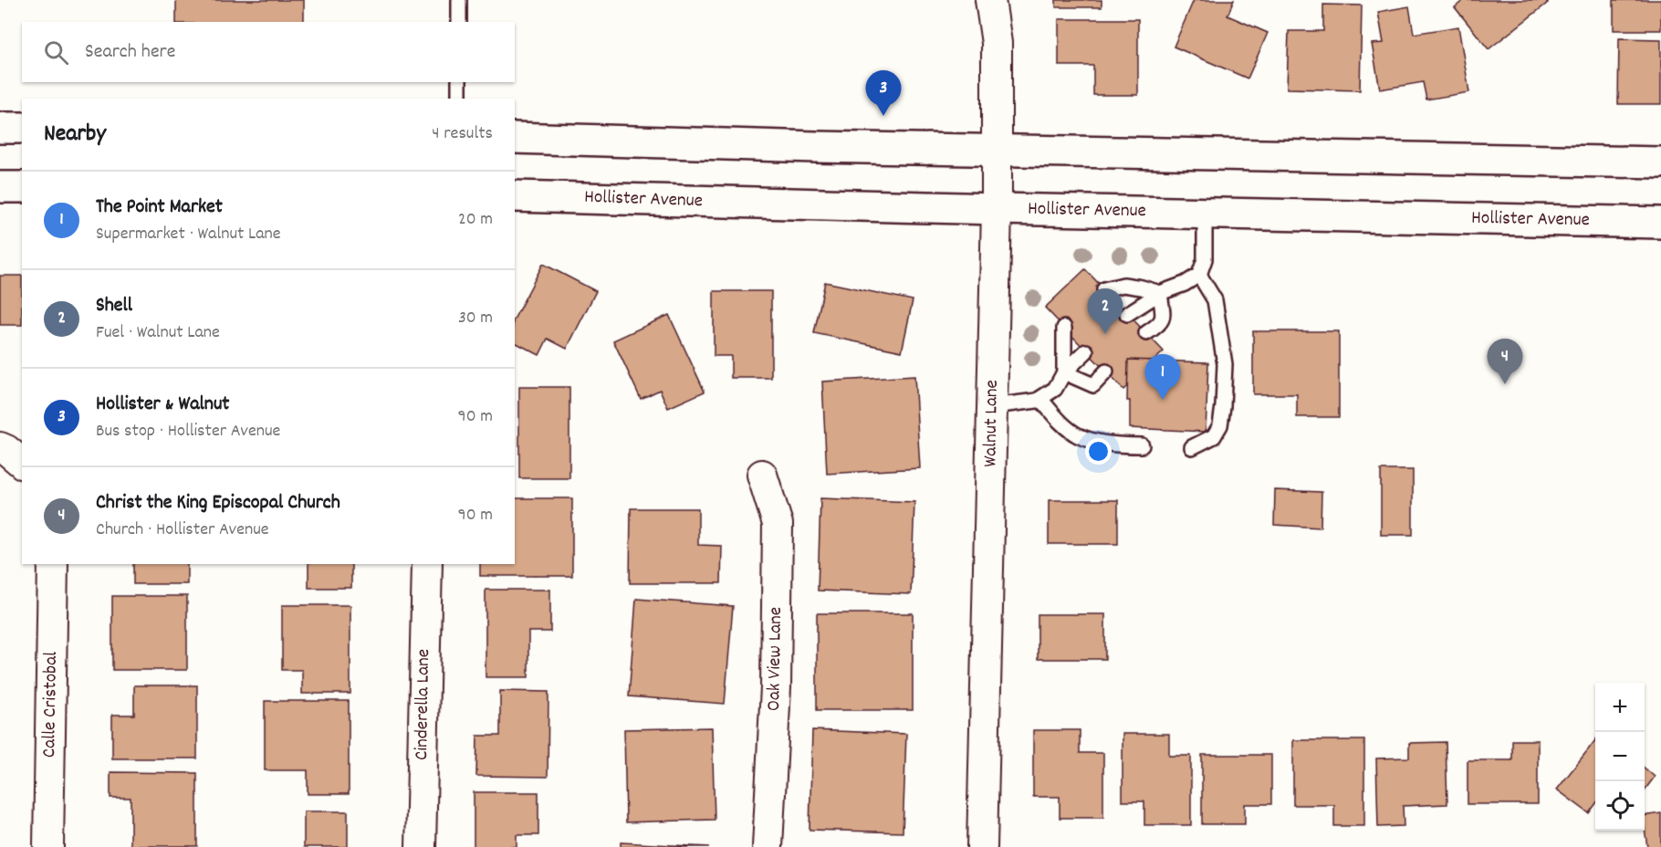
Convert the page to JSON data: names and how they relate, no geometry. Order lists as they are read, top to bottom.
{
  "streets": {
    "main road": ["Hollister Avenue"],
    "street": [
      "Walnut Lane",
      "Oak View Lane",
      "Calle Cristobal",
      "Cinderella Lane"
    ]
  },
  "crossings": [
    ["Hollister Avenue", "Walnut Lane"]
  ],
  "page": {
    "search": "Search here",
    "pins": [
      "3",
      "2",
      "4",
      "1"
    ],
    "heading": ["Nearby", "4 results"],
    "list": [
      {
        "mark": "1",
        "name": "The Point Market",
        "note": "Supermarket · Walnut Lane",
        "value": "20 m"
      },
      {
        "mark": "2",
        "name": "Shell",
        "note": "Fuel · Walnut Lane",
        "value": "30 m"
      },
      {
        "mark": "3",
        "name": "Hollister & Walnut",
        "note": "Bus stop · Hollister Avenue",
        "value": "90 m"
      },
      {
        "mark": "4",
        "name": "Christ the King Episcopal Church",
        "note": "Church · Hollister Avenue",
        "value": "90 m"
      }
    ],
    "map_buttons": ["+", "−"]
  }
}
